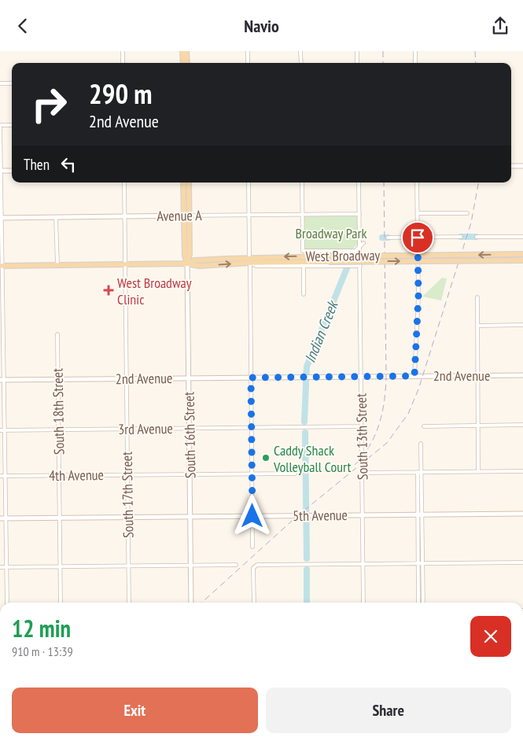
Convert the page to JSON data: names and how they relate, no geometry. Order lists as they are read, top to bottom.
{
  "streets": {
    "main road": ["West Broadway"],
    "street": [
      "Avenue A",
      "2nd Avenue",
      "South 18th Street",
      "3rd Avenue",
      "South 16th Street",
      "South 13th Street",
      "4th Avenue",
      "South 17th Street",
      "5th Avenue"
    ]
  },
  "crossings": [
    ["Avenue A", "South 13th Street"],
    ["Avenue A", "South 17th Street"],
    ["West Broadway", "South 16th Street"],
    ["West Broadway", "South 17th Street"],
    ["2nd Avenue", "South 18th Street"],
    ["2nd Avenue", "South 16th Street"],
    ["2nd Avenue", "South 13th Street"],
    ["2nd Avenue", "South 17th Street"],
    ["South 18th Street", "3rd Avenue"],
    ["South 18th Street", "4th Avenue"],
    ["South 18th Street", "5th Avenue"],
    ["3rd Avenue", "South 16th Street"],
    ["3rd Avenue", "South 13th Street"],
    ["3rd Avenue", "South 17th Street"],
    ["South 16th Street", "4th Avenue"],
    ["South 16th Street", "5th Avenue"],
    ["South 13th Street", "5th Avenue"],
    ["4th Avenue", "South 17th Street"],
    ["South 17th Street", "5th Avenue"]
  ],
  "water": ["Indian Creek"],
  "parks": ["Broadway Park"],
  "places": {
    "health": ["West Broadway Clinic"],
    "other": ["Caddy Shack Volleyball Court"]
  },
  "page": {
    "header": "Navio",
    "turn": ["290 m", "2nd Avenue"],
    "then": "Then",
    "heading": ["12 min", "910 m · 13:39"],
    "buttons": ["Exit", "Share"]
  }
}
